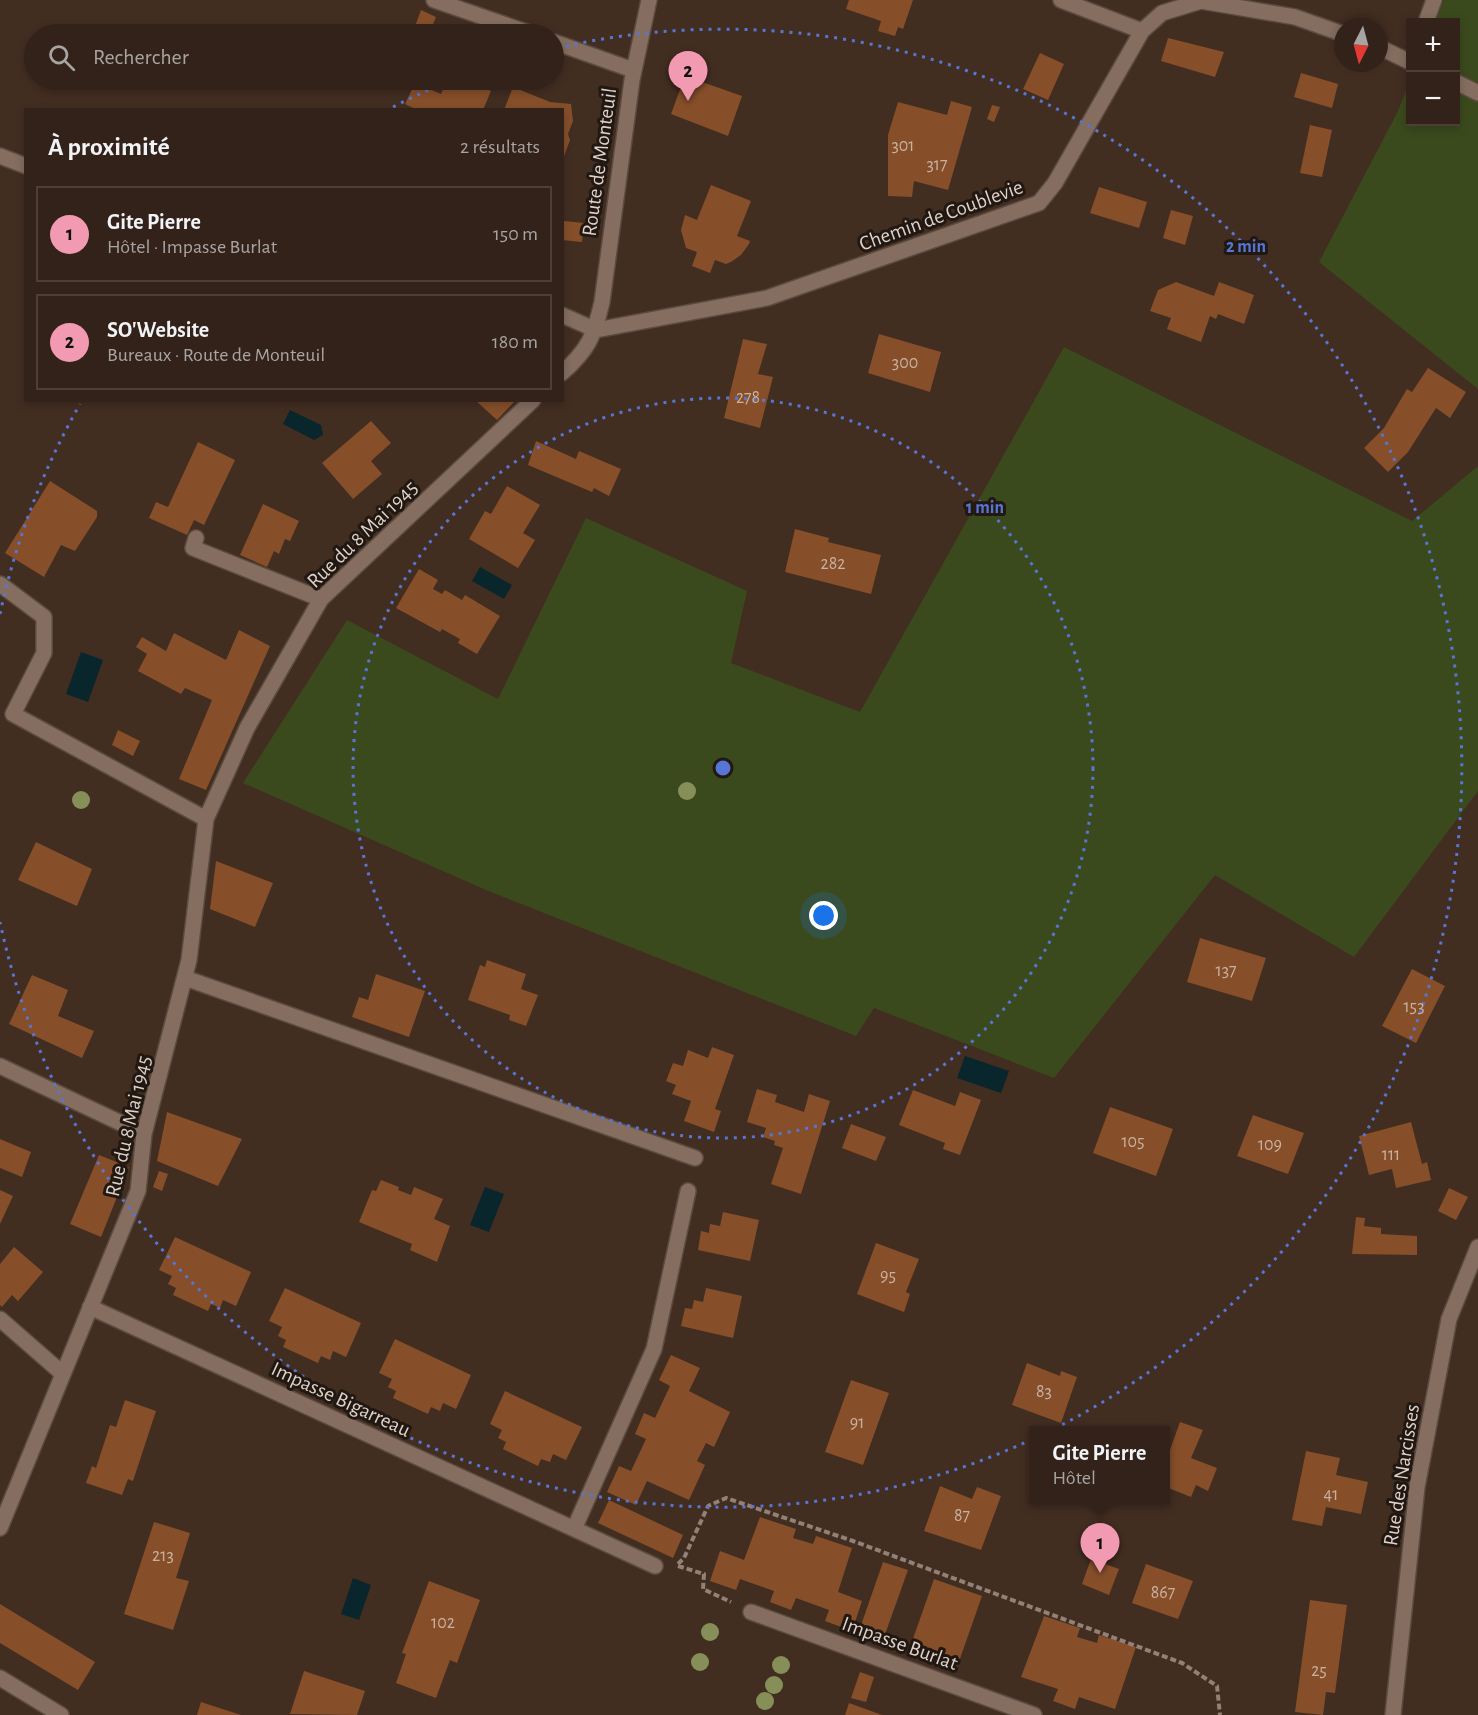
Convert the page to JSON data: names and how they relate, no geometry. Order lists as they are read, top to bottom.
{
  "streets": {
    "street": [
      "Route de Monteuil",
      "Chemin de Coublevie",
      "Rue du 8 Mai 1945",
      "Impasse Bigarreau",
      "Rue des Narcisses",
      "Impasse Burlat"
    ]
  },
  "crossings": [
    ["Route de Monteuil", "Chemin de Coublevie"],
    ["Rue du 8 Mai 1945", "Impasse Bigarreau"]
  ],
  "house_numbers": [
    "301",
    "317",
    "300",
    "278",
    "282",
    "137",
    "153",
    "105",
    "109",
    "111",
    "95",
    "83",
    "91",
    "41",
    "87",
    "213",
    "867",
    "102",
    "25"
  ],
  "north": "bottom",
  "page": {
    "map_buttons": ["+", "−"],
    "search": "Rechercher",
    "pins": ["2", "1"],
    "heading": ["À proximité", "2 résultats"],
    "list": [
      {
        "mark": "1",
        "name": "Gite Pierre",
        "note": "Hôtel · Impasse Burlat",
        "value": "150 m"
      },
      {
        "mark": "2",
        "name": "SO'Website",
        "note": "Bureaux · Route de Monteuil",
        "value": "180 m"
      }
    ],
    "popup": ["Gite Pierre", "Hôtel"]
  },
  "rings": ["2 min", "1 min"]
}
